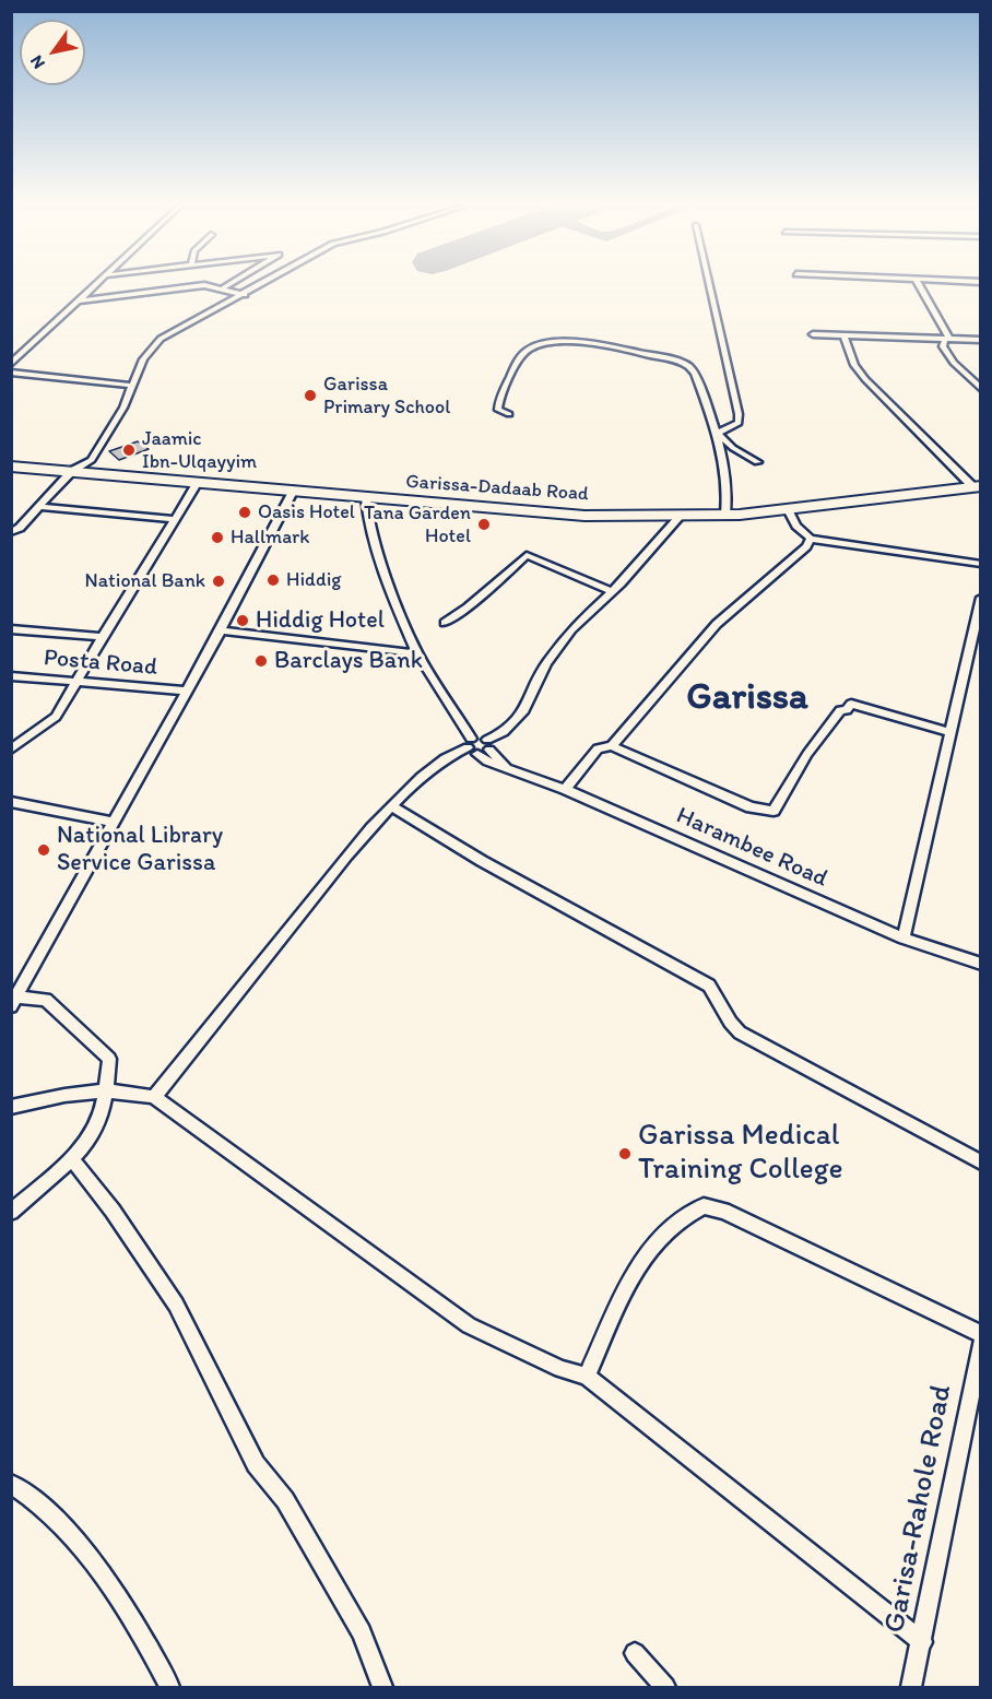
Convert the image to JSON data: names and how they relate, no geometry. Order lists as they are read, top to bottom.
{
  "streets": {
    "highway": ["Garissa-Dadaab Road"],
    "street": ["Posta Road", "Harambee Road", "Garisa-Rahole Road"]
  },
  "districts": ["Garissa"],
  "places": [
    "Garissa Primary School",
    "Jaamic Ibn-Ulqayyim",
    "Oasis Hotel",
    "Tana Garden Hotel",
    "Hallmark",
    "Hiddig",
    "National Bank",
    "Hiddig Hotel",
    "Barclays Bank",
    "National Library Service Garissa",
    "Garissa Medical Training College"
  ],
  "north": "bottom left"
}
